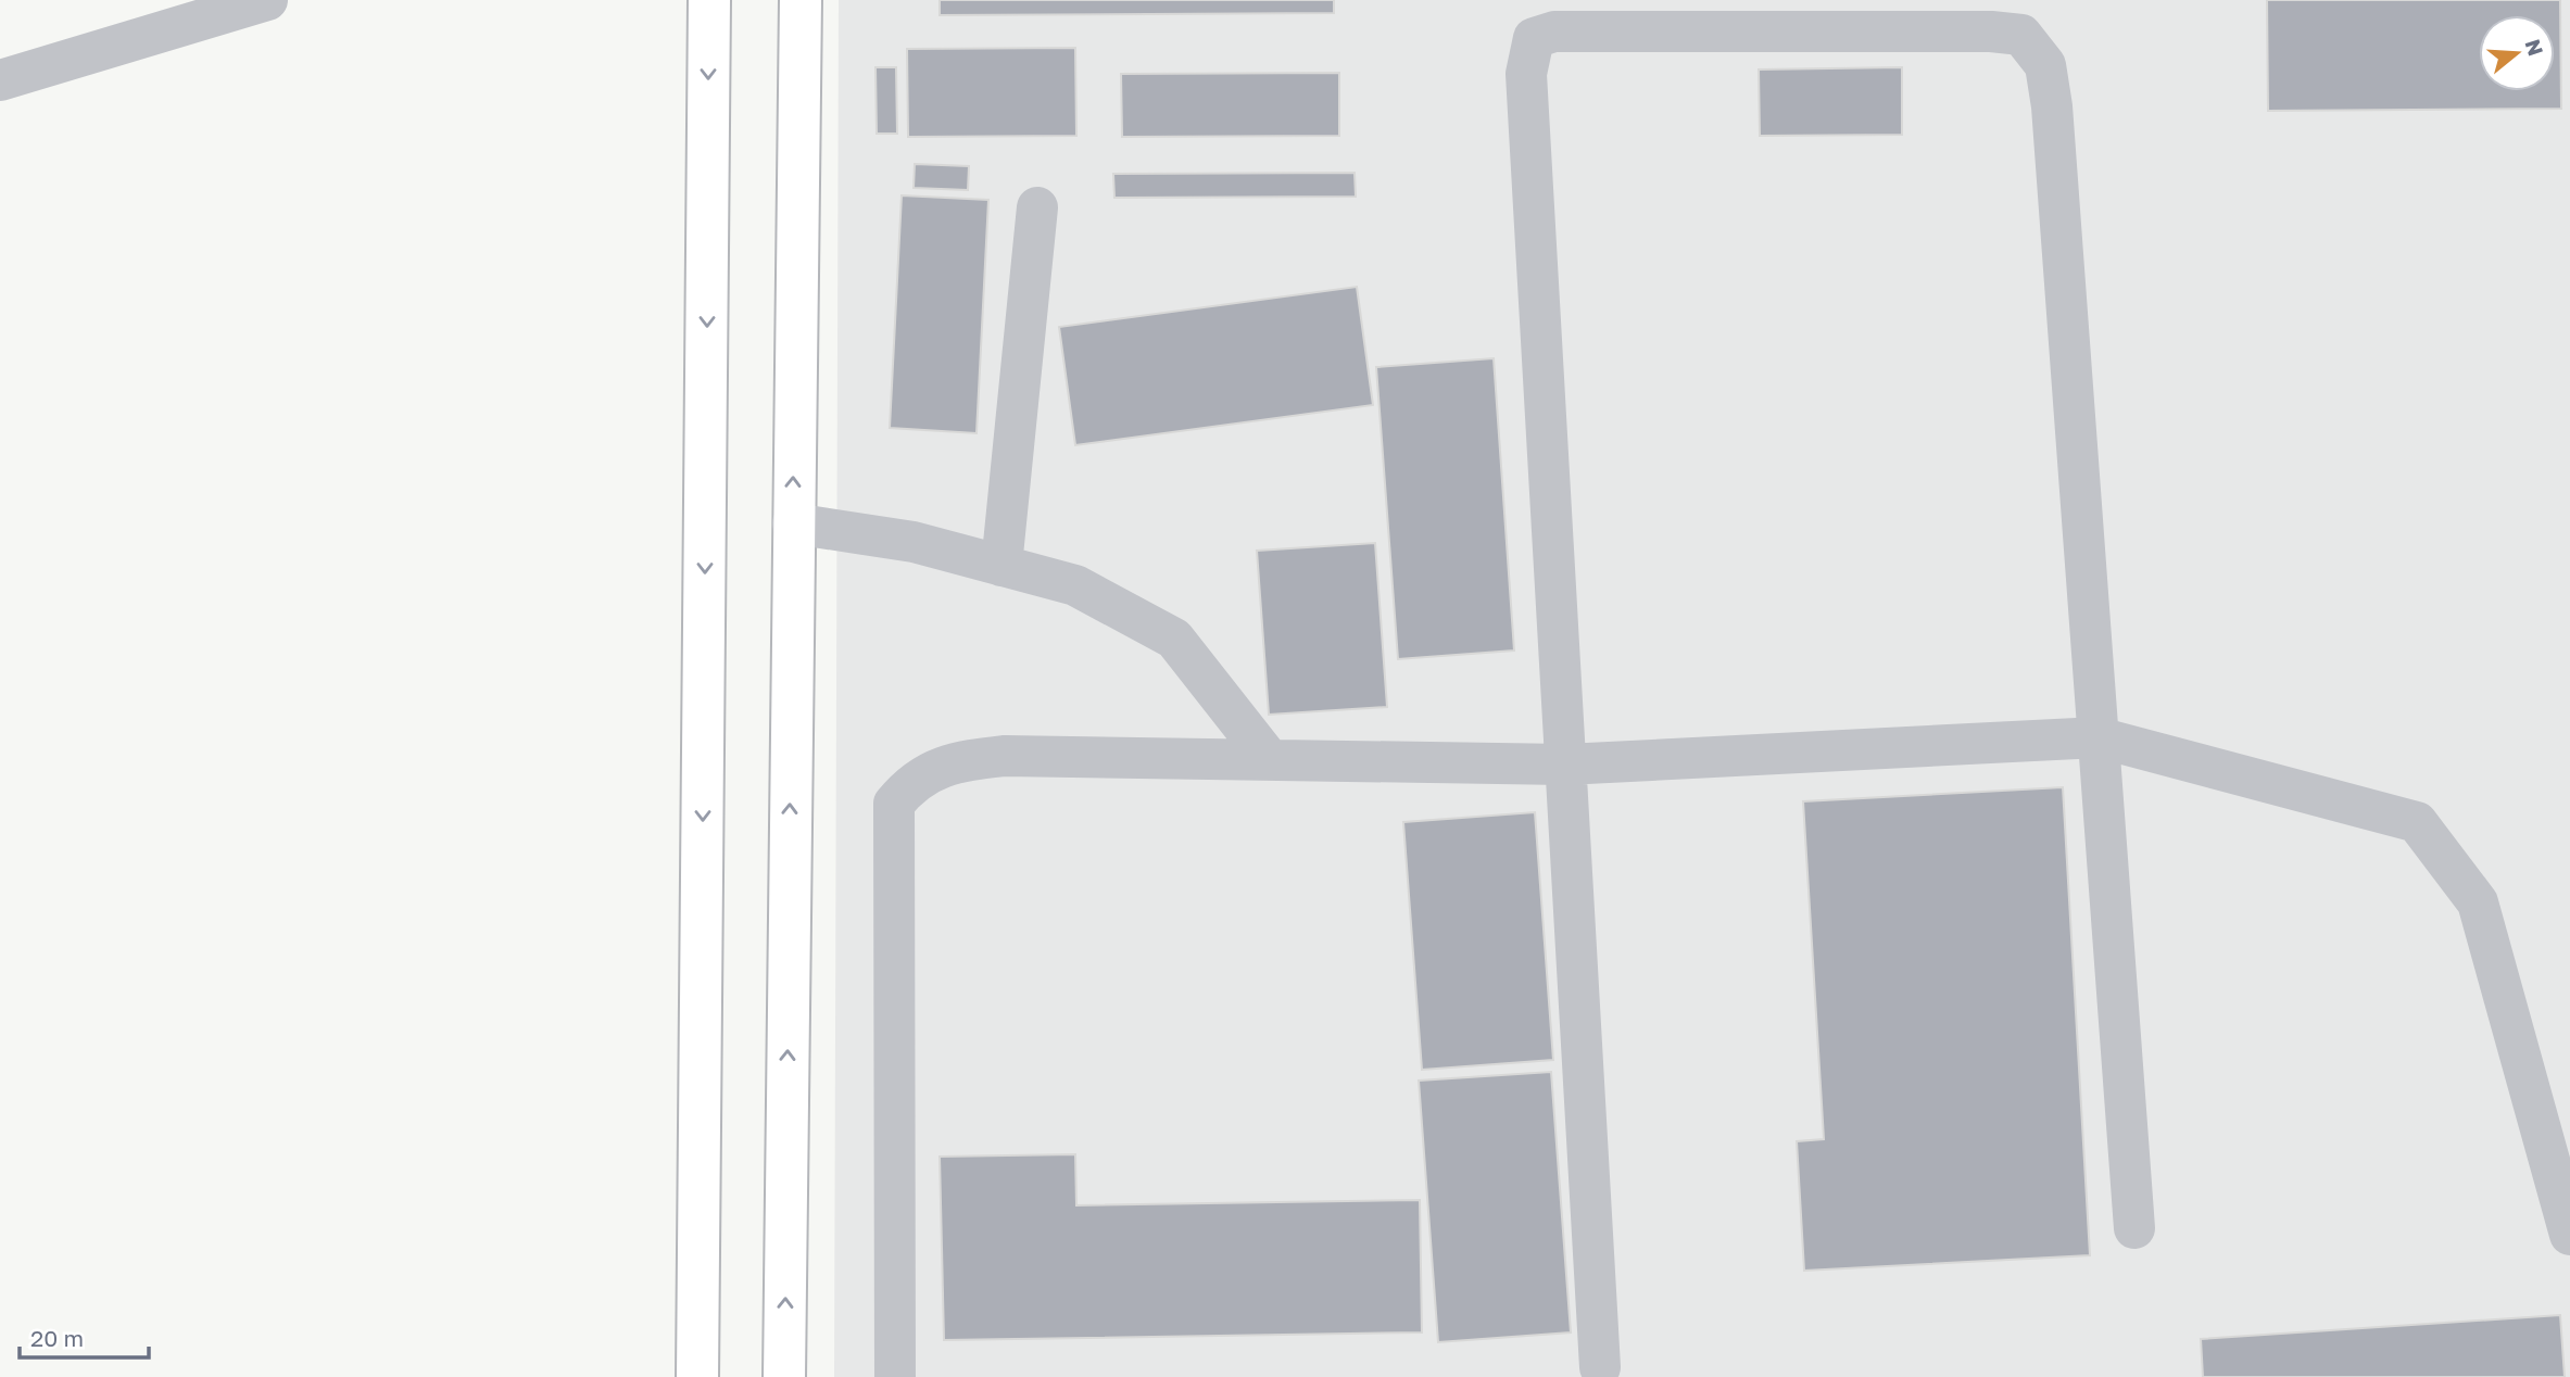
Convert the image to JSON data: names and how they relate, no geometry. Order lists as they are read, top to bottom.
{
  "scale_bar": "20 m",
  "north": "right"
}
